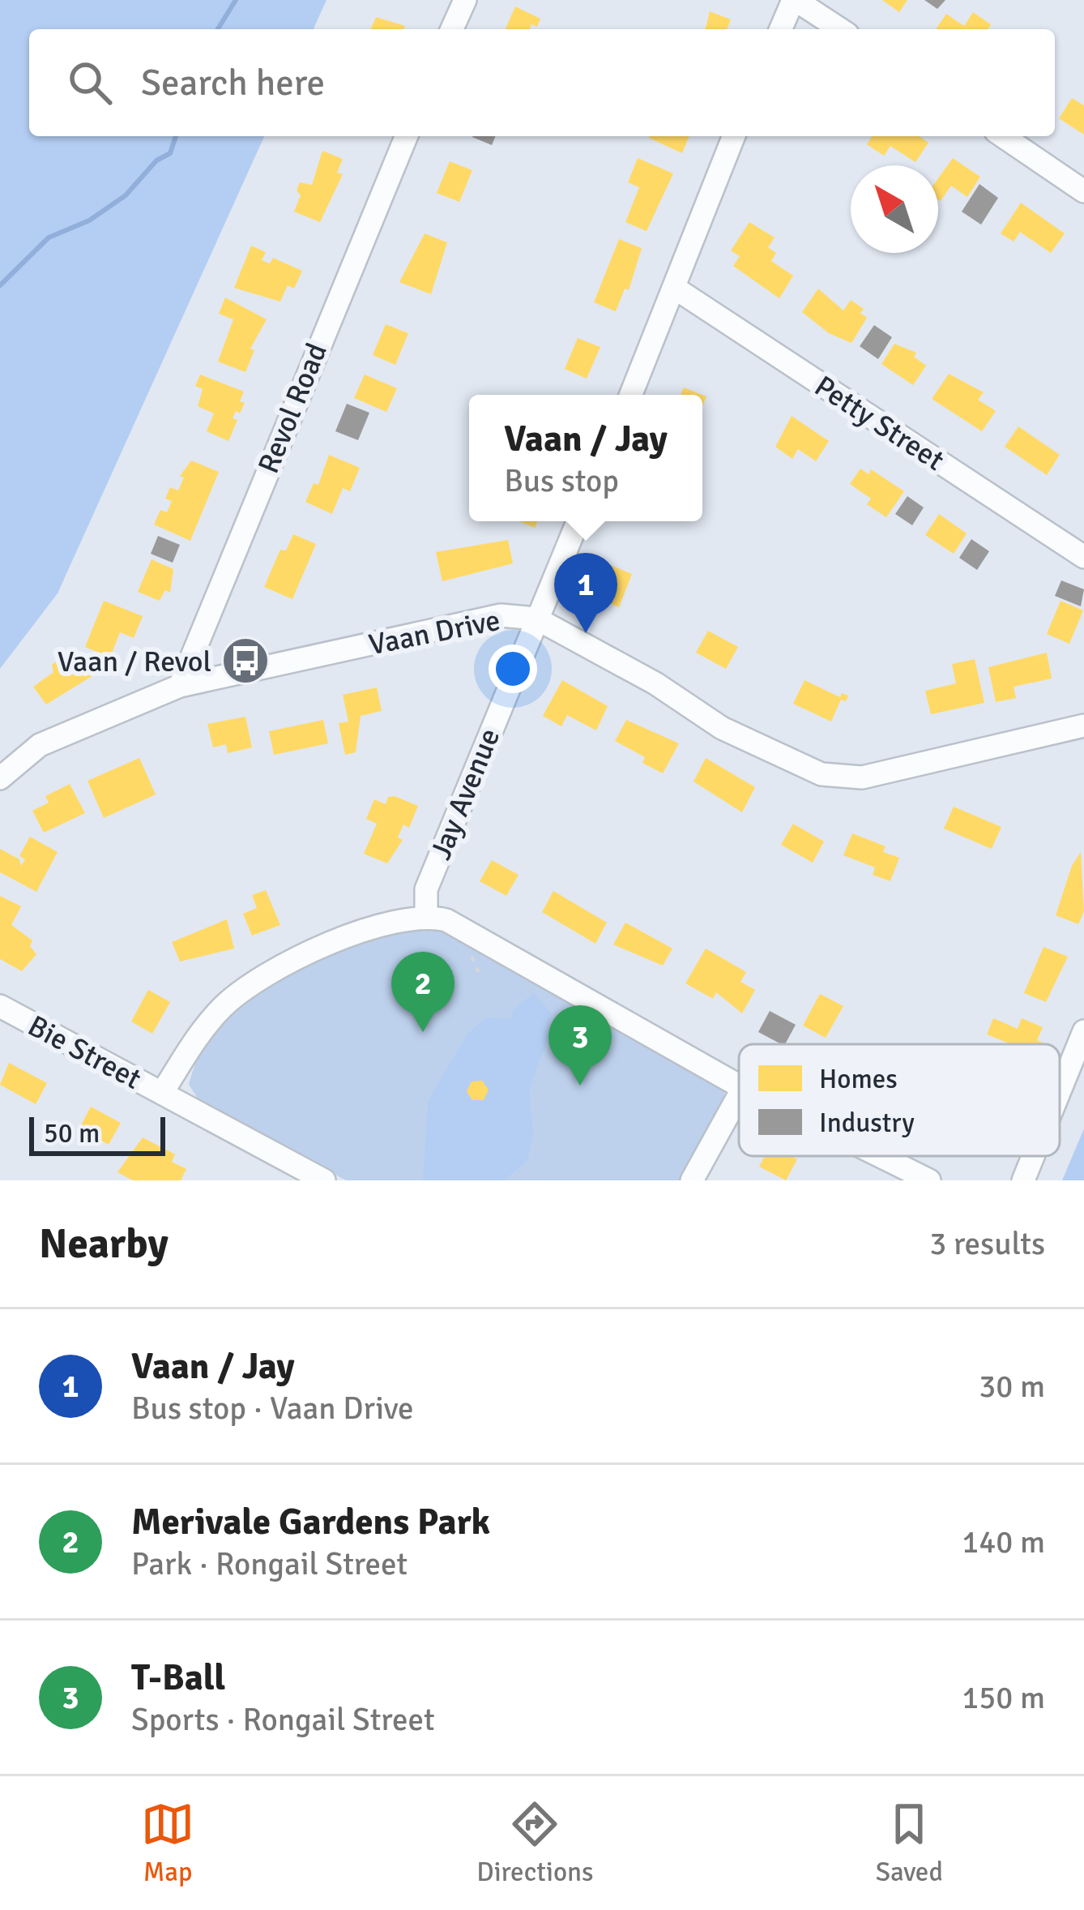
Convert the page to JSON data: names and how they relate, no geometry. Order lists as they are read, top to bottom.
{
  "streets": {
    "street": [
      "Revol Road",
      "Petty Street",
      "Vaan Drive",
      "Jay Avenue",
      "Bie Street"
    ]
  },
  "crossings": [
    ["Revol Road", "Vaan Drive"],
    ["Vaan Drive", "Jay Avenue"]
  ],
  "places": {
    "bus stop": ["Vaan / Revol"]
  },
  "legend": ["Homes", "Industry"],
  "scale_bar": "50 m",
  "north": "top left",
  "page": {
    "search": "Search here",
    "popup": ["Vaan / Jay", "Bus stop"],
    "pins": ["1", "2", "3"],
    "scale": "50 m",
    "heading": ["Nearby", "3 results"],
    "list": [
      {
        "mark": "1",
        "name": "Vaan / Jay",
        "note": "Bus stop · Vaan Drive",
        "value": "30 m"
      },
      {
        "mark": "2",
        "name": "Merivale Gardens Park",
        "note": "Park · Rongail Street",
        "value": "140 m"
      },
      {
        "mark": "3",
        "name": "T-Ball",
        "note": "Sports · Rongail Street",
        "value": "150 m"
      }
    ],
    "nav": ["Map", "Directions", "Saved"]
  }
}
